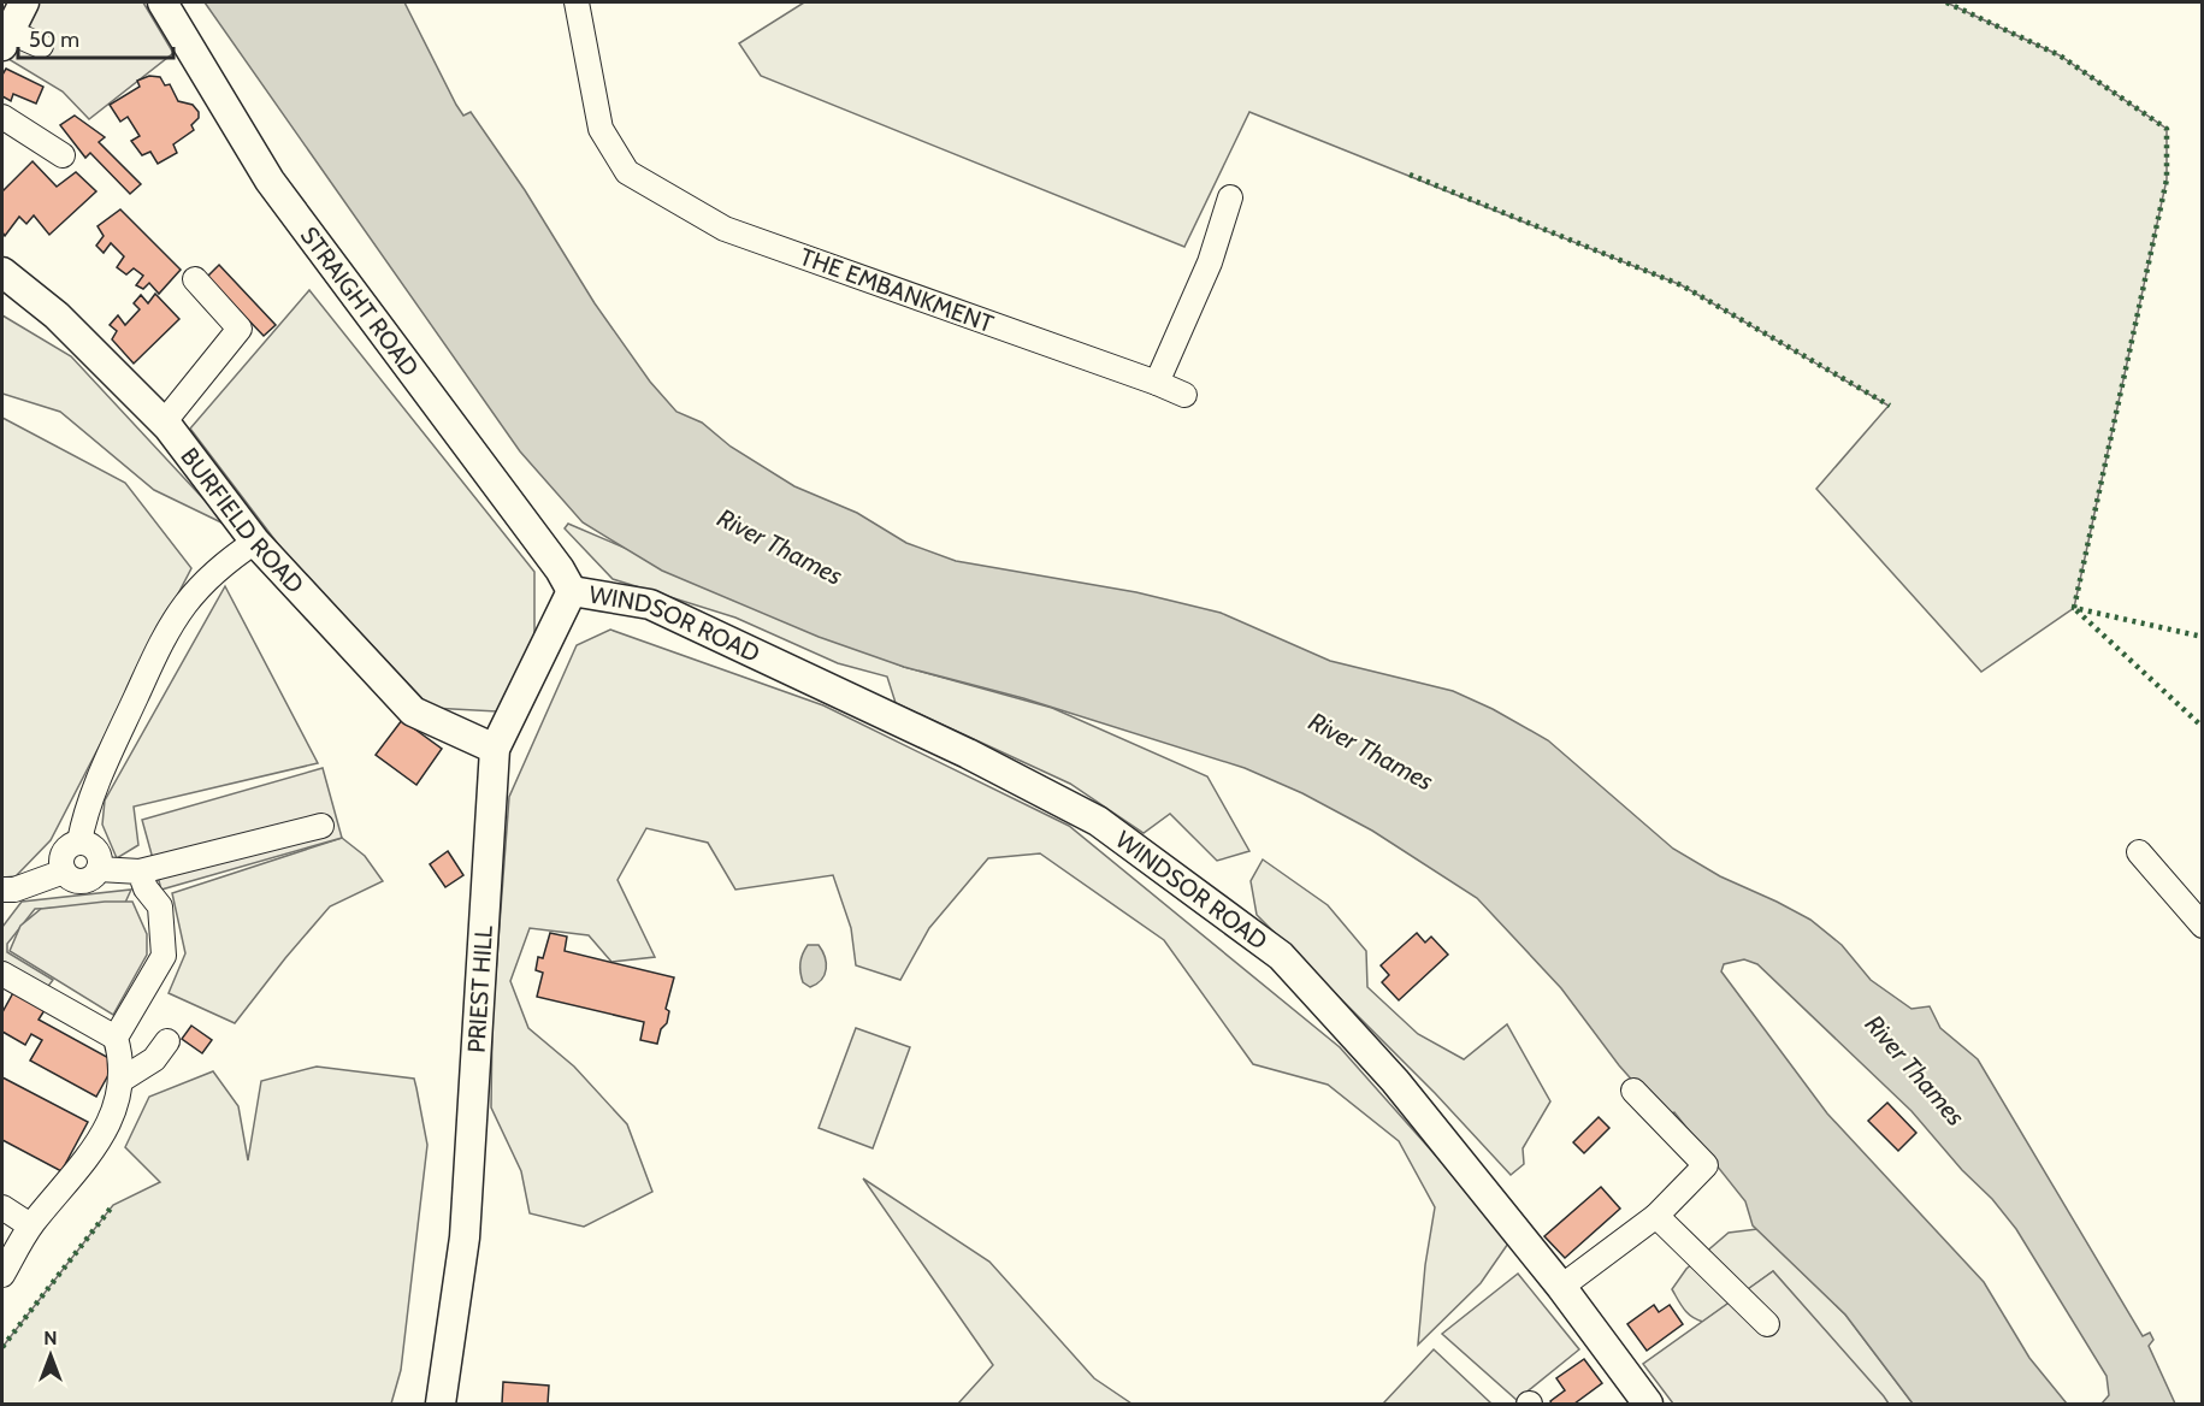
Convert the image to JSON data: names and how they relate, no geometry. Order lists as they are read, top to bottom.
{
  "streets": {
    "main road": [
      "STRAIGHT ROAD",
      "BURFIELD ROAD",
      "WINDSOR ROAD",
      "PRIEST HILL"
    ],
    "street": ["THE EMBANKMENT"]
  },
  "crossings": [
    ["STRAIGHT ROAD", "WINDSOR ROAD"],
    ["STRAIGHT ROAD", "PRIEST HILL"],
    ["BURFIELD ROAD", "PRIEST HILL"],
    ["WINDSOR ROAD", "PRIEST HILL"]
  ],
  "water": ["River Thames"],
  "scale_bar": "50 m",
  "north": "top"
}
